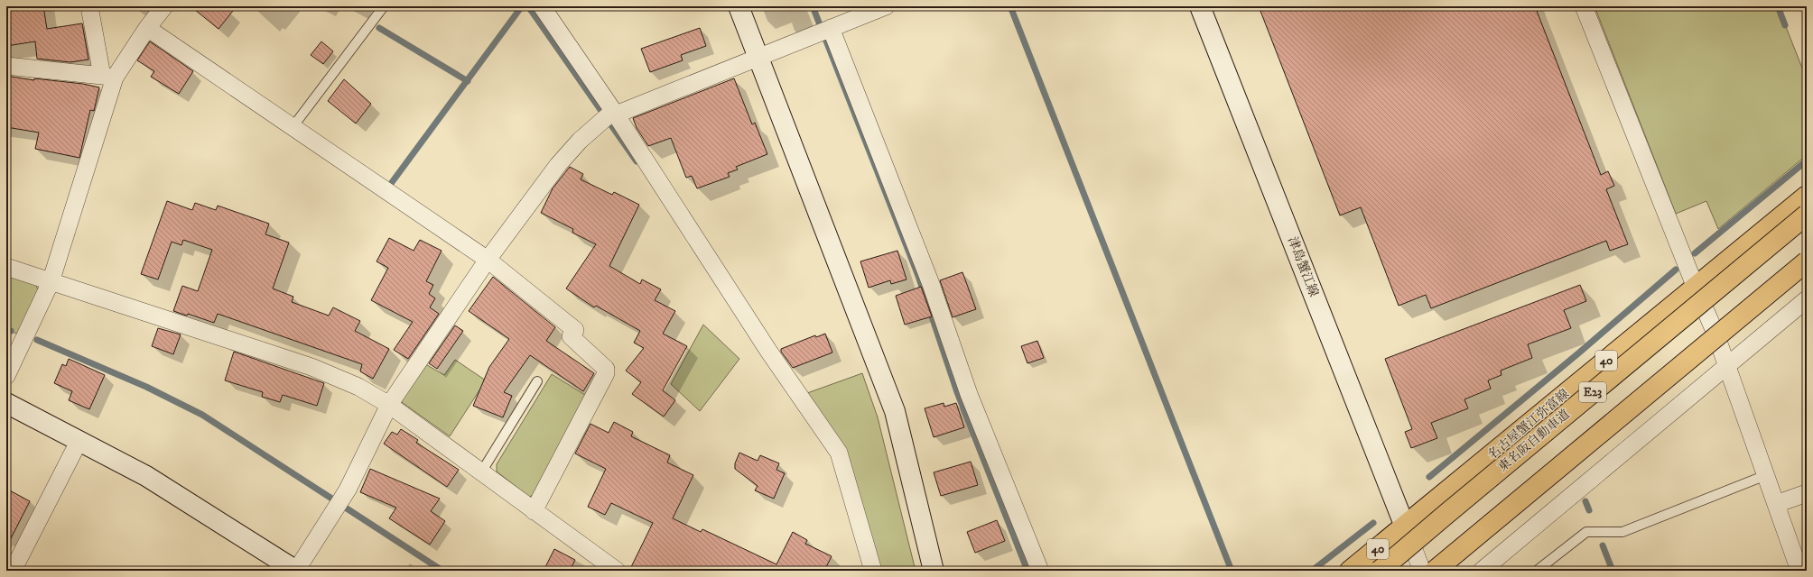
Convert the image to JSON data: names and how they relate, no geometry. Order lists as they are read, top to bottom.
{
  "streets": {
    "main road": [
      "40",
      "E23",
      "名古屋蟹江弥富線",
      "東名阪自動車道"
    ],
    "street": ["津島蟹江線"]
  },
  "crossings": [
    ["津島蟹江線", "名古屋蟹江弥富線"]
  ]
}
